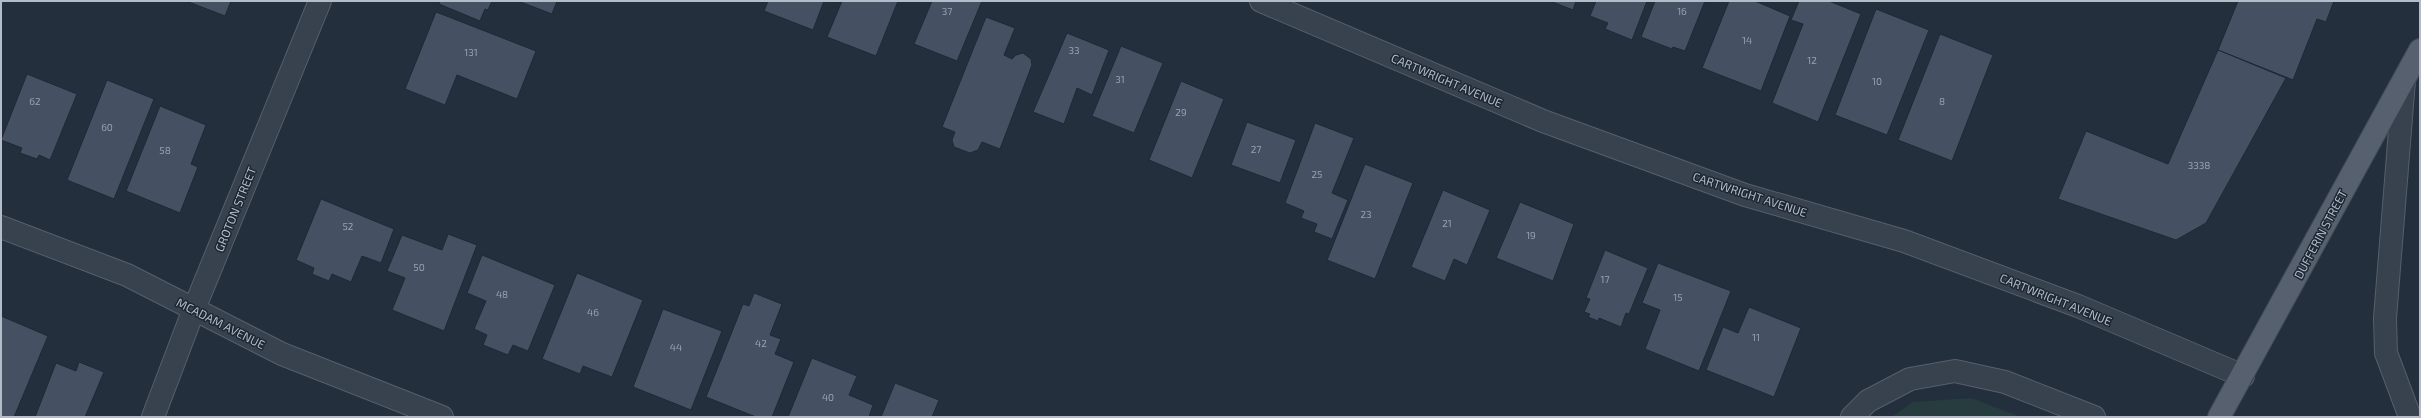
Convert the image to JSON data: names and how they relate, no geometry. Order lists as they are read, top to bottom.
{
  "streets": {
    "main road": ["DUFFERIN STREET"],
    "street": ["CARTWRIGHT AVENUE", "GROTON STREET", "MCADAM AVENUE"]
  },
  "crossings": [
    ["CARTWRIGHT AVENUE", "DUFFERIN STREET"],
    ["GROTON STREET", "MCADAM AVENUE"]
  ],
  "house_numbers": [
    "37",
    "16",
    "14",
    "33",
    "131",
    "12",
    "31",
    "10",
    "62",
    "8",
    "29",
    "60",
    "27",
    "58",
    "3338",
    "25",
    "23",
    "21",
    "52",
    "19",
    "50",
    "17",
    "48",
    "15",
    "46",
    "11",
    "42",
    "44",
    "40"
  ]
}
